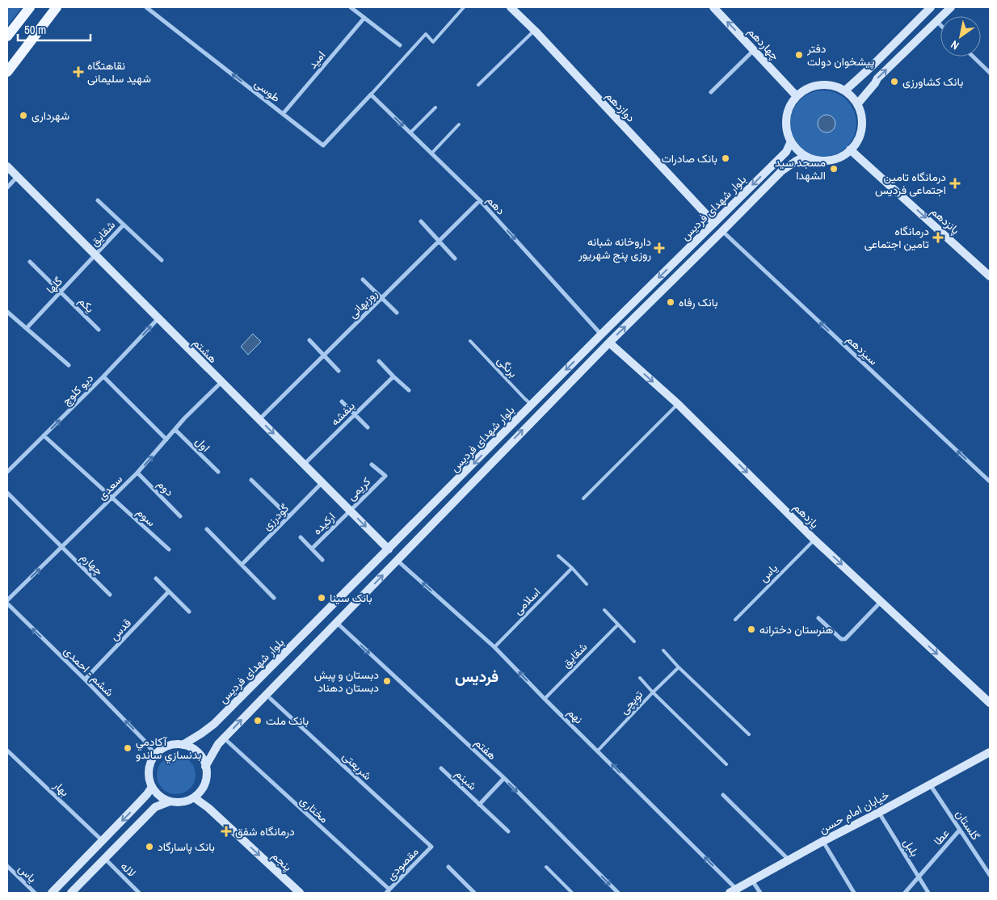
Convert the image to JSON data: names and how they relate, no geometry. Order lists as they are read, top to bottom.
{
  "streets": {
    "main road": [
      "چهاردهم",
      "دوازدهم",
      "بلوار شهدای فردیس",
      "پانزدهم",
      "هشتم",
      "یازدهم",
      "خیابان امام حسن",
      "پنجم"
    ],
    "street": [
      "امید",
      "طوسی",
      "دهم",
      "شقایق",
      "گلها",
      "روزبهانی",
      "یکم",
      "سیزدهم",
      "دیو کلوچ",
      "بنفشه",
      "اول",
      "سعدی",
      "دوم",
      "کریمی",
      "سوم",
      "گودرزی",
      "ارکیده",
      "چهارم",
      "یاس",
      "قدس",
      "ششم - احمدی",
      "نهم",
      "هفتم",
      "شریعتی",
      "شبنم",
      "بهار",
      "مختاری",
      "گلستان",
      "عطا",
      "بلبل",
      "مقصودی",
      "لاله"
    ],
    "lane": ["برنگی", "اسلامی", "توپچی"]
  },
  "crossings": [
    ["چهاردهم", "بلوار شهدای فردیس"],
    ["چهاردهم", "پانزدهم"],
    ["امید", "طوسی"],
    ["طوسی", "دهم"],
    ["دوازدهم", "بلوار شهدای فردیس"],
    ["دهم", "بلوار شهدای فردیس"],
    ["دهم", "روزبهانی"],
    ["بلوار شهدای فردیس", "پانزدهم"],
    ["بلوار شهدای فردیس", "سیزدهم"],
    ["بلوار شهدای فردیس", "هشتم"],
    ["بلوار شهدای فردیس", "برنگی"],
    ["بلوار شهدای فردیس", "یازدهم"],
    ["بلوار شهدای فردیس", "ششم - احمدی"],
    ["بلوار شهدای فردیس", "نهم"],
    ["بلوار شهدای فردیس", "هفتم"],
    ["بلوار شهدای فردیس", "پنجم"],
    ["شقایق", "گلها"],
    ["شقایق", "هشتم"],
    ["شقایق", "نهم"],
    ["گلها", "یکم"],
    ["گلها", "هشتم"],
    ["روزبهانی", "هشتم"],
    ["هشتم", "دیو کلوچ"],
    ["هشتم", "بنفشه"],
    ["هشتم", "سعدی"],
    ["هشتم", "کریمی"],
    ["هشتم", "گودرزی"],
    ["هشتم", "ارکیده"],
    ["دیو کلوچ", "سوم"],
    ["اول", "سعدی"],
    ["سعدی", "دوم"],
    ["سعدی", "سوم"],
    ["سعدی", "چهارم"],
    ["کریمی", "ارکیده"],
    ["یازدهم", "یاس"],
    ["اسلامی", "نهم"],
    ["قدس", "ششم - احمدی"],
    ["ششم - احمدی", "پنجم"],
    ["توپچی", "نهم"],
    ["نهم", "خیابان امام حسن"],
    ["هفتم", "شبنم"],
    ["شریعتی", "مقصودی"],
    ["مختاری", "مقصودی"],
    ["خیابان امام حسن", "گلستان"],
    ["خیابان امام حسن", "بلبل"],
    ["گلستان", "عطا"],
    ["عطا", "بلبل"]
  ],
  "one_way": [
    "چهاردهم",
    "طوسی",
    "دهم",
    "پانزدهم",
    "سیزدهم",
    "دیو کلوچ",
    "سعدی",
    "یازدهم",
    "ششم - احمدی",
    "نهم",
    "هفتم",
    "پنجم"
  ],
  "districts": ["فردیس"],
  "places": {
    "other": [
      "دفتر پیشخوان دولت",
      "بانک کشاورزی",
      "شهرداری",
      "بانک صادرات",
      "مسجد سید الشهدا",
      "بانک رفاه",
      "بانک سینا",
      "هنرستان دخترانه",
      "دبستان و پبش دبستان دهناد",
      "بانک ملت",
      "آكادمي بدنسازي ساندو",
      "بانک پاسارگاد"
    ],
    "health": [
      "نقاهتگاه شهید سلیمانی",
      "درمانگاه تامین اجتماعی فردیس",
      "درمانگاه تامین اجتماعى",
      "داروخانه شبانه روزی پنج شهریور",
      "درمانگاه شفق"
    ]
  },
  "scale_bar": "50 m",
  "north": "bottom left"
}
